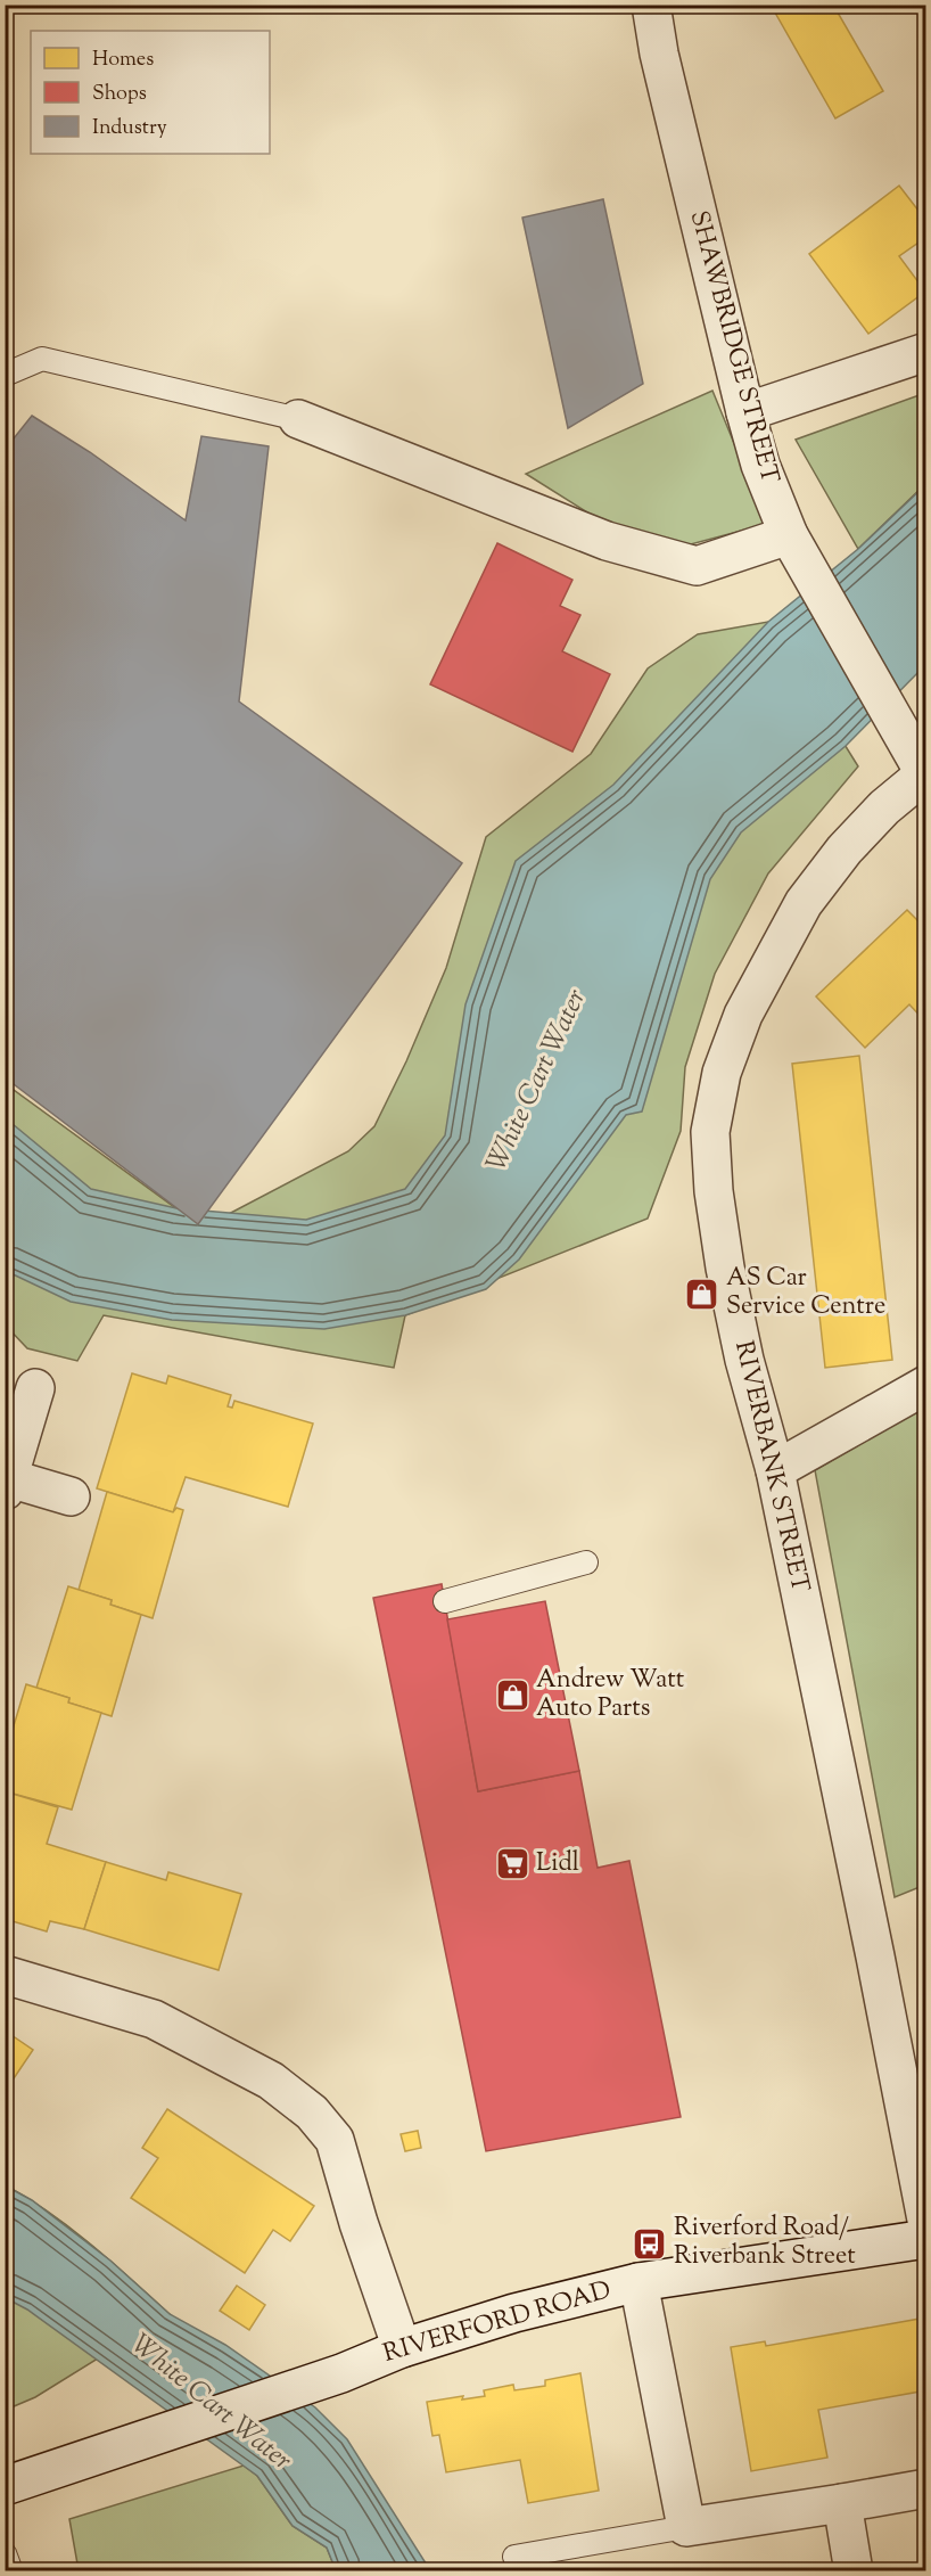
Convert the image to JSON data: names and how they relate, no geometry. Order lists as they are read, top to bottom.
{
  "streets": {
    "street": ["SHAWBRIDGE STREET", "RIVERBANK STREET", "RIVERFORD ROAD"]
  },
  "crossings": [
    ["SHAWBRIDGE STREET", "RIVERBANK STREET"]
  ],
  "water": ["White Cart Water"],
  "places": {
    "shop": ["AS Car Service Centre", "Andrew Watt Auto Parts"],
    "supermarket": ["Lidl"],
    "bus stop": ["Riverford Road/ Riverbank Street"]
  },
  "legend": ["Homes", "Shops", "Industry"]
}
